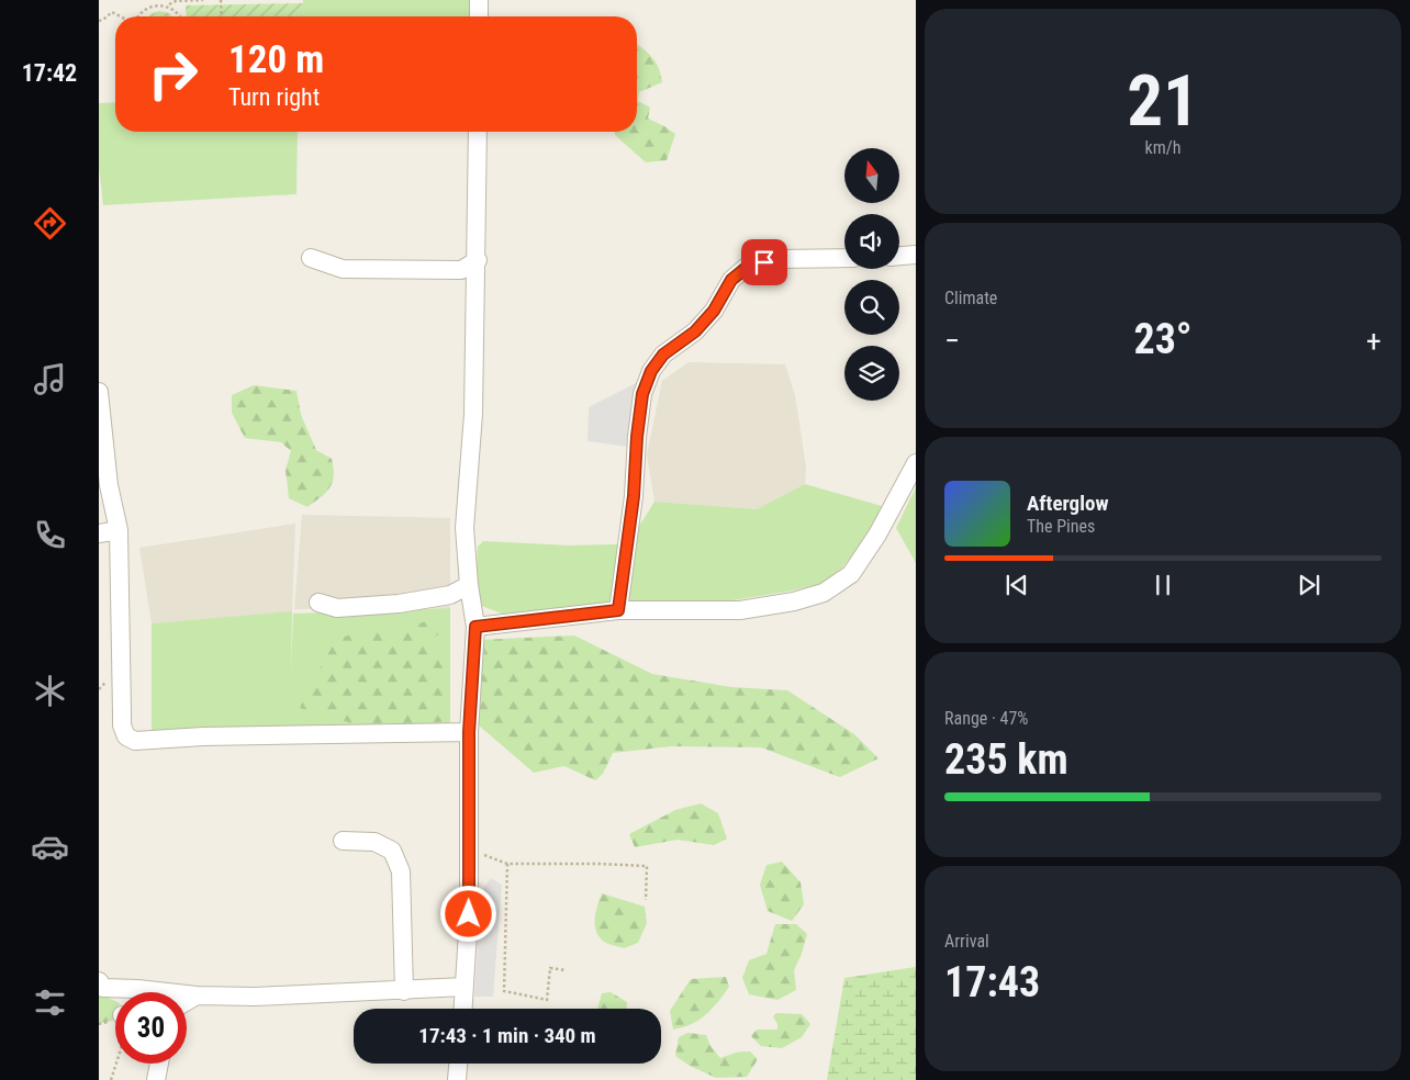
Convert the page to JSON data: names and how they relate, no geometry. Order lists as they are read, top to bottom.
{
  "north": "top",
  "page": {
    "tabs": "17:42",
    "tile": [
      ["21", "km/h"],
      "Climate",
      ["Range · 47%", "235 km"],
      ["Arrival", "17:43"]
    ],
    "turn": ["120 m", "Turn right"],
    "heat": ["−", "23°", "+"],
    "song": ["Afterglow", "The Pines"],
    "limit": "30",
    "trip": "17:43 · 1 min · 340 m"
  }
}
